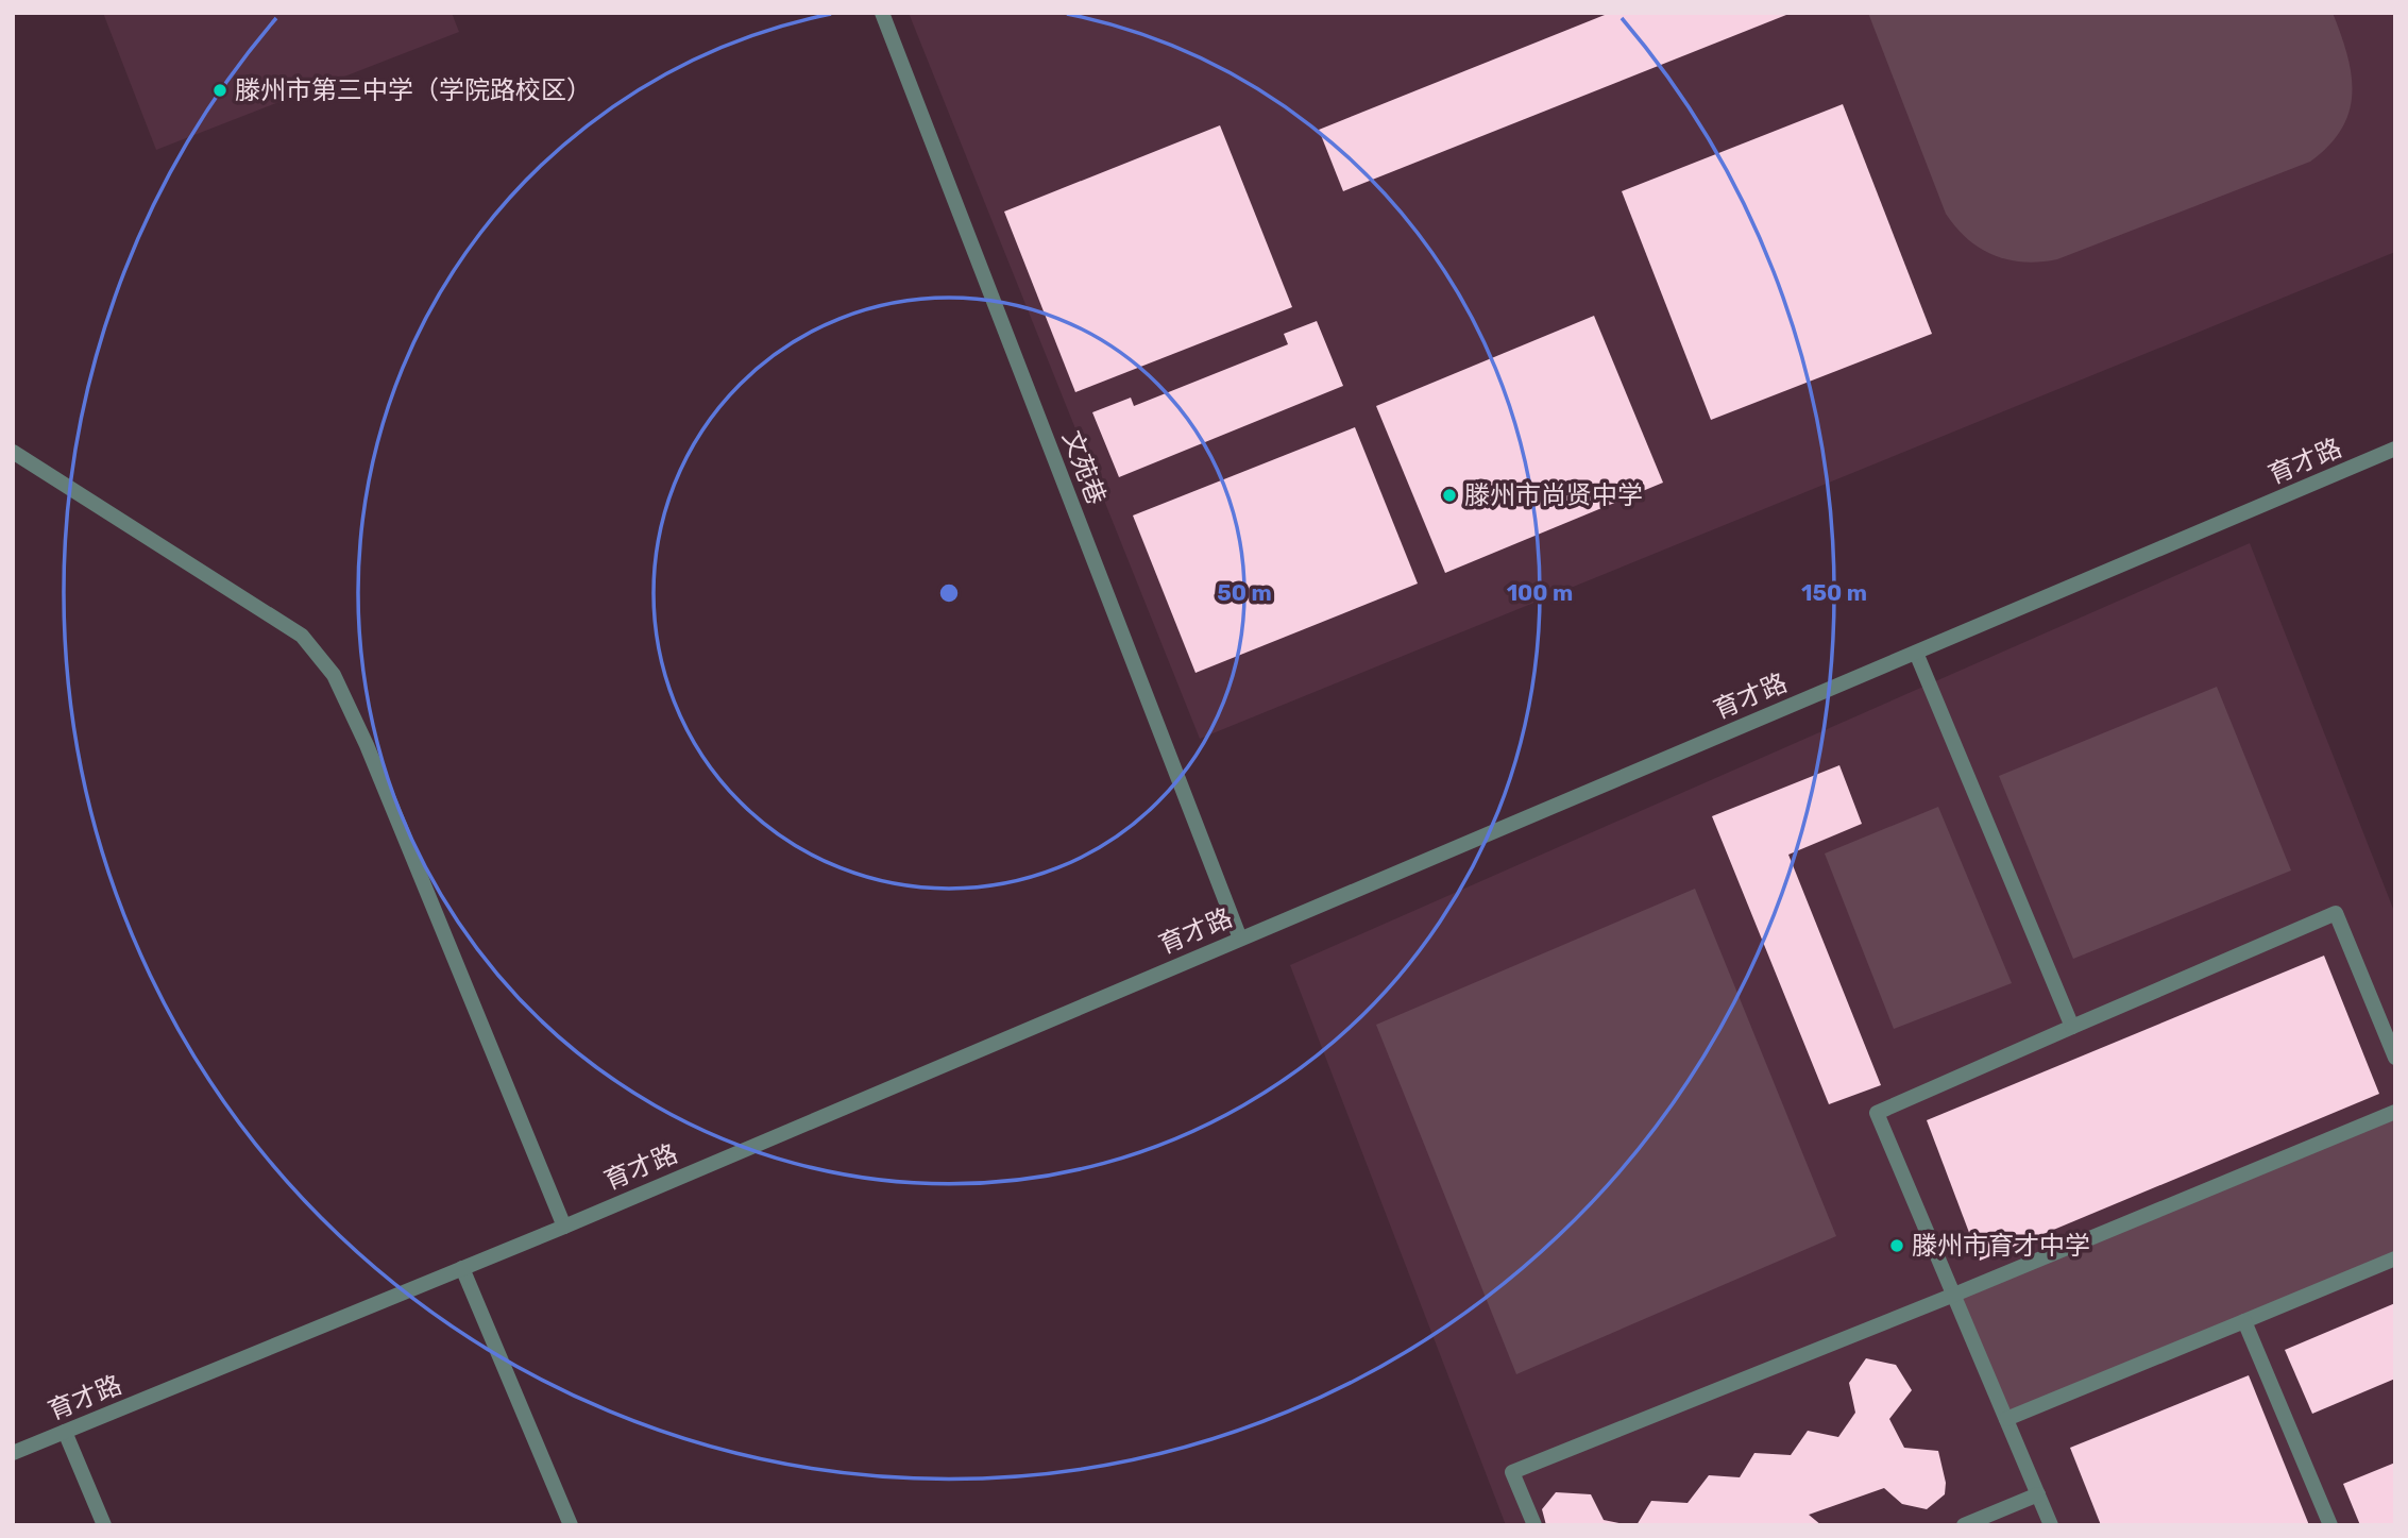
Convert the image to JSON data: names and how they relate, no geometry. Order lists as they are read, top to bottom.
{
  "streets": {
    "street": ["育才路", "文苑巷"]
  },
  "crossings": [
    ["育才路", "文苑巷"]
  ],
  "places": ["滕州市第三中学（学院路校区）", "滕州市尚贤中学", "滕州市育才中学"],
  "rings": ["50 m", "100 m", "150 m"]
}
